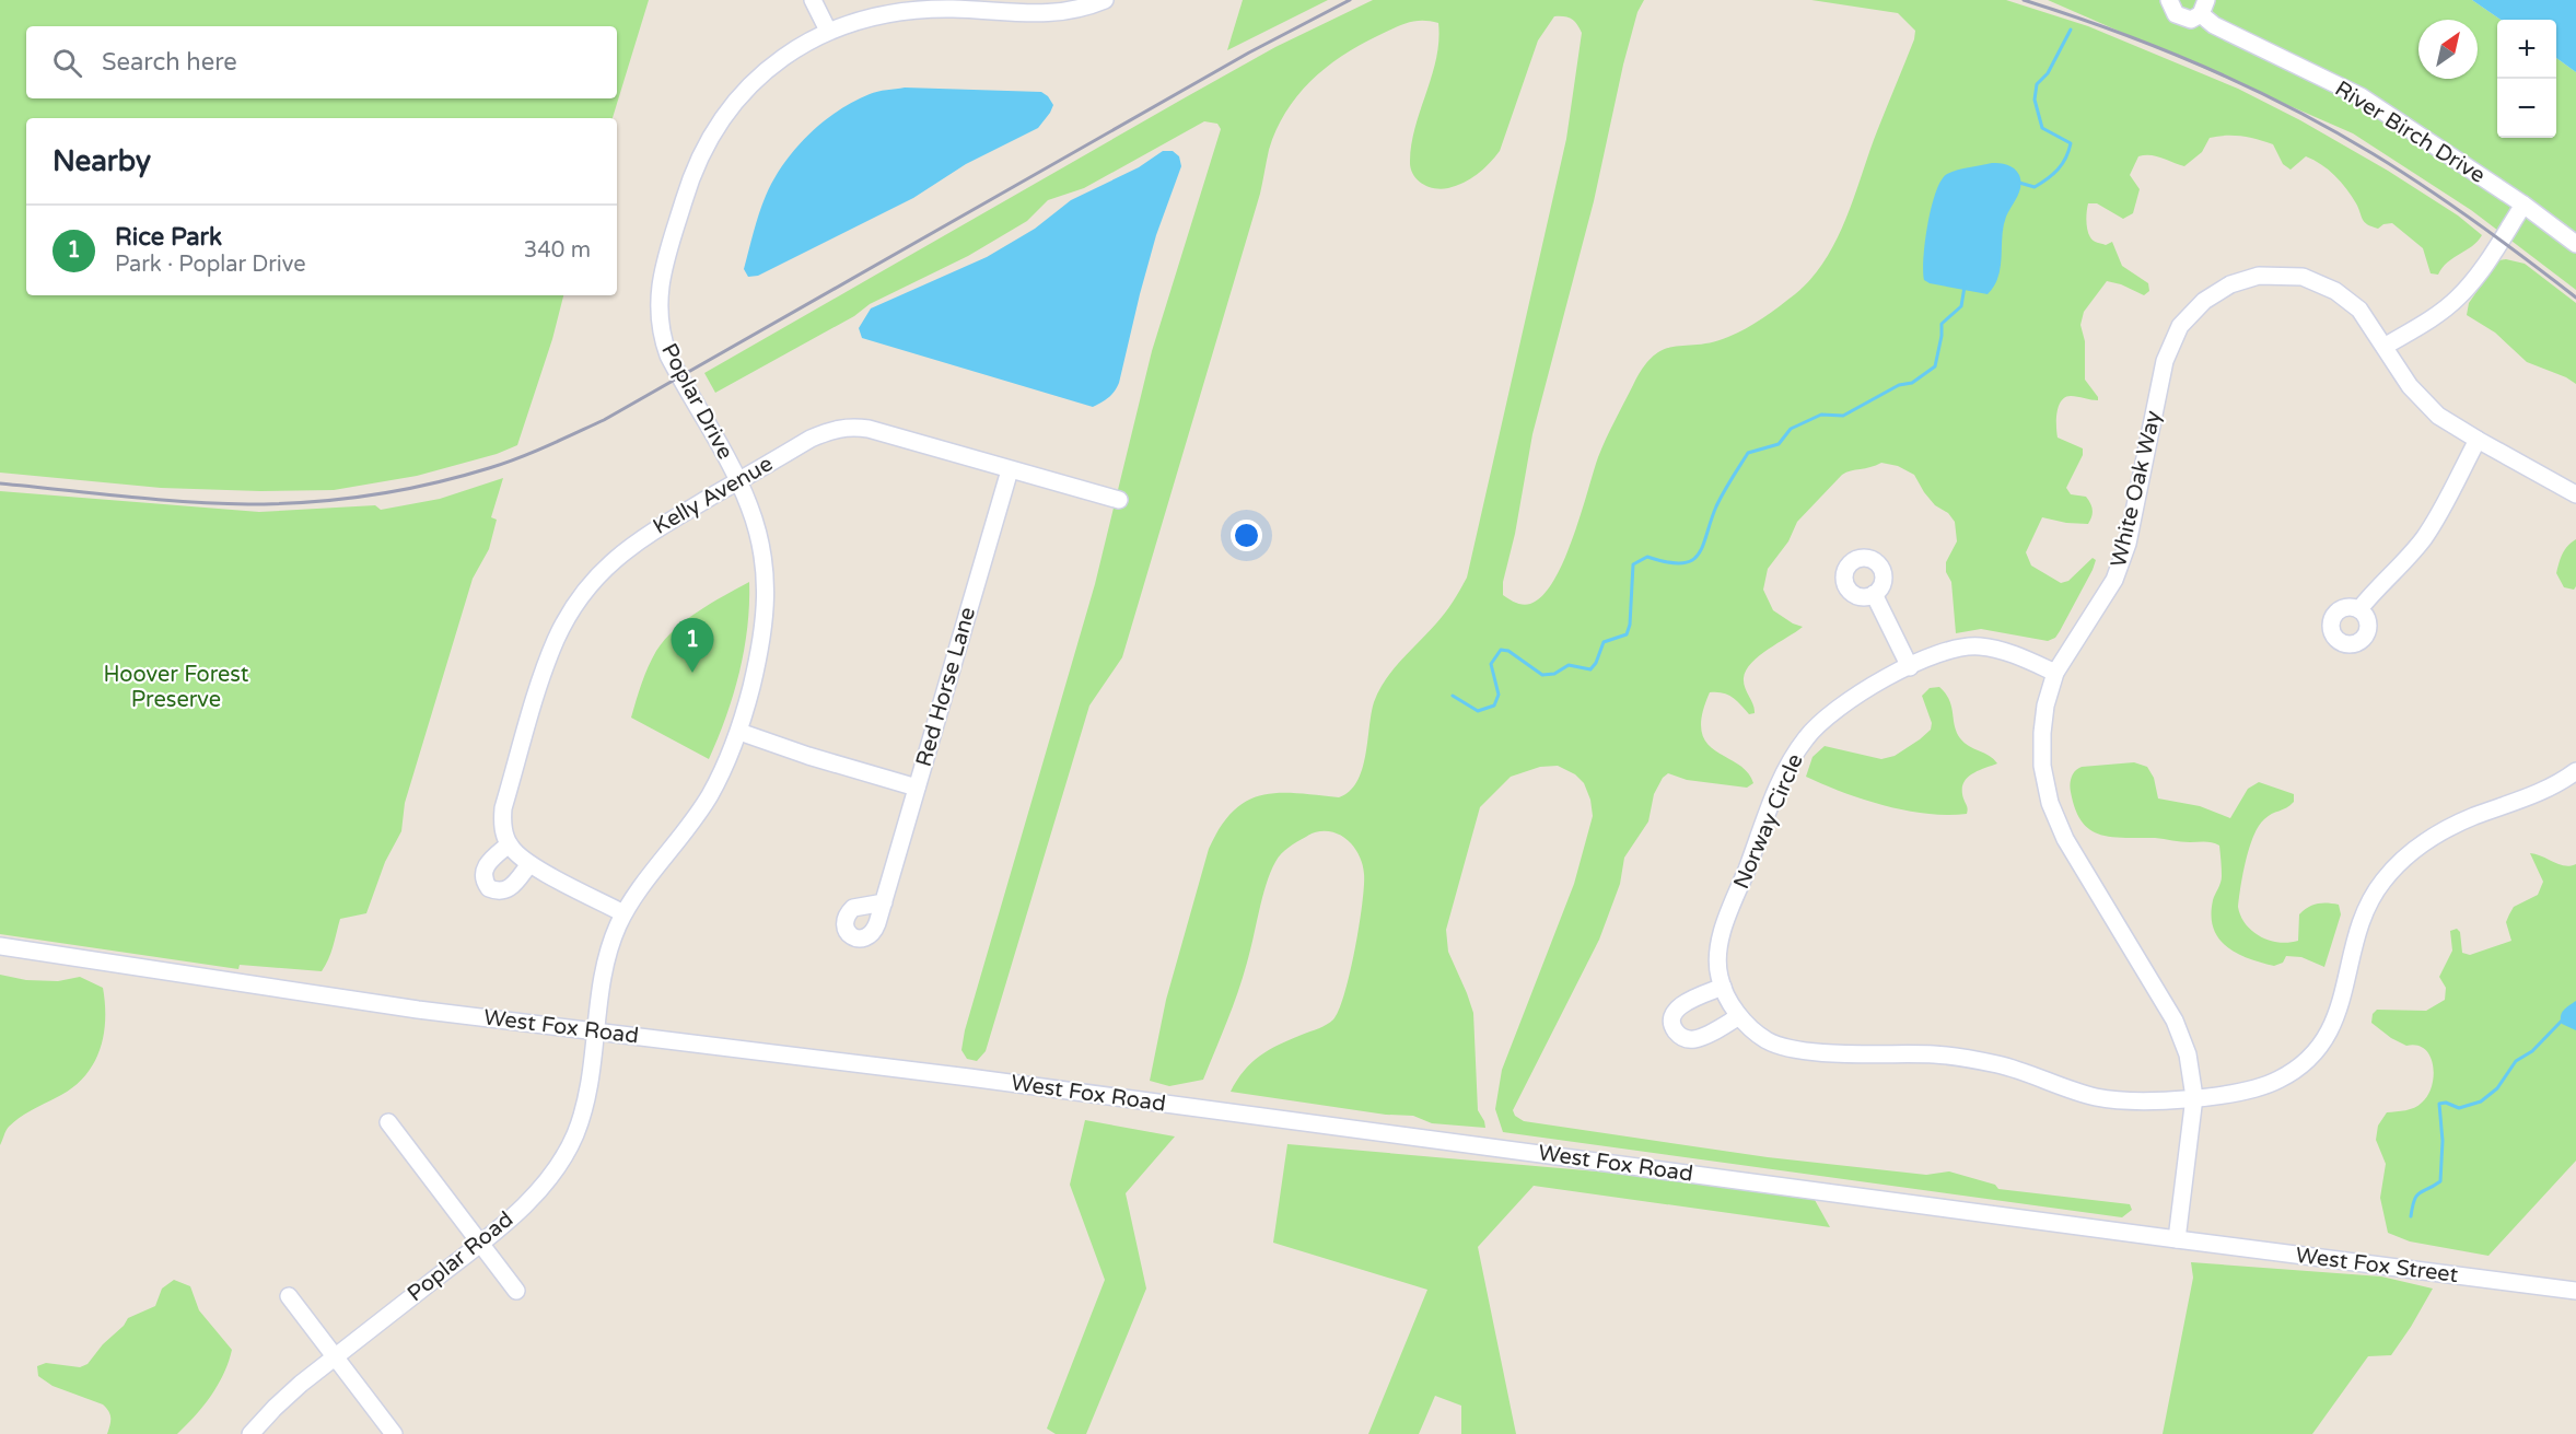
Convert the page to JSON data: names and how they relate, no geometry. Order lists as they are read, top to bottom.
{
  "streets": {
    "street": [
      "River Birch Drive",
      "Poplar Drive",
      "White Oak Way",
      "Kelly Avenue",
      "Red Horse Lane",
      "Norway Circle",
      "West Fox Road",
      "Poplar Road",
      "West Fox Street"
    ]
  },
  "crossings": [
    ["Poplar Drive", "Kelly Avenue"],
    ["Poplar Drive", "West Fox Road"],
    ["Poplar Drive", "Poplar Road"],
    ["White Oak Way", "Norway Circle"],
    ["White Oak Way", "West Fox Road"],
    ["White Oak Way", "West Fox Street"],
    ["Kelly Avenue", "Red Horse Lane"],
    ["West Fox Road", "Poplar Road"],
    ["West Fox Road", "West Fox Street"]
  ],
  "parks": ["Hoover Forest Preserve"],
  "north": "top right",
  "page": {
    "map_buttons": ["+", "−"],
    "search": "Search here",
    "heading": "Nearby",
    "list": [
      {
        "mark": "1",
        "name": "Rice Park",
        "note": "Park · Poplar Drive",
        "value": "340 m"
      }
    ],
    "pins": "1"
  }
}
